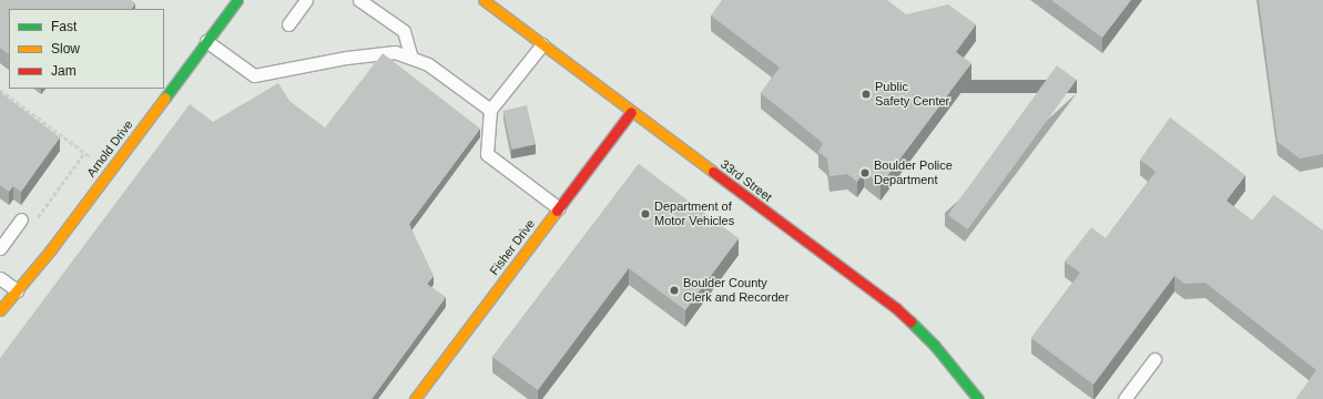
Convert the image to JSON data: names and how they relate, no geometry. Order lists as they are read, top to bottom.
{
  "streets": {
    "street": ["Arnold Drive", "33rd Street", "Fisher Drive"]
  },
  "crossings": [
    ["33rd Street", "Fisher Drive"]
  ],
  "places": [
    "Public Safety Center",
    "Boulder Police Department",
    "Department of Motor Vehicles",
    "Boulder County Clerk and Recorder"
  ],
  "legend": ["Fast", "Slow", "Jam"]
}
